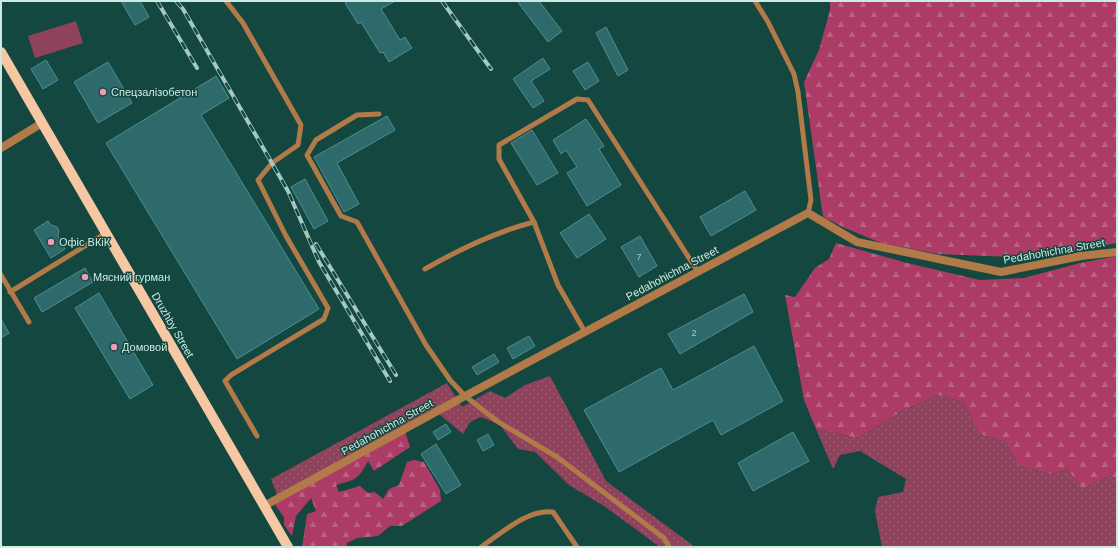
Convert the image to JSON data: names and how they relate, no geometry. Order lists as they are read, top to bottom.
{
  "streets": {
    "main road": ["Druzhby Street"],
    "street": ["Pedahohichna Street"]
  },
  "crossings": [
    ["Pedahohichna Street", "Druzhby Street"]
  ],
  "places": [
    "Спецзалізобетон",
    "Офіс ВКіК",
    "Мясний гурман",
    "Домовой"
  ],
  "house_numbers": ["7", "2"]
}
